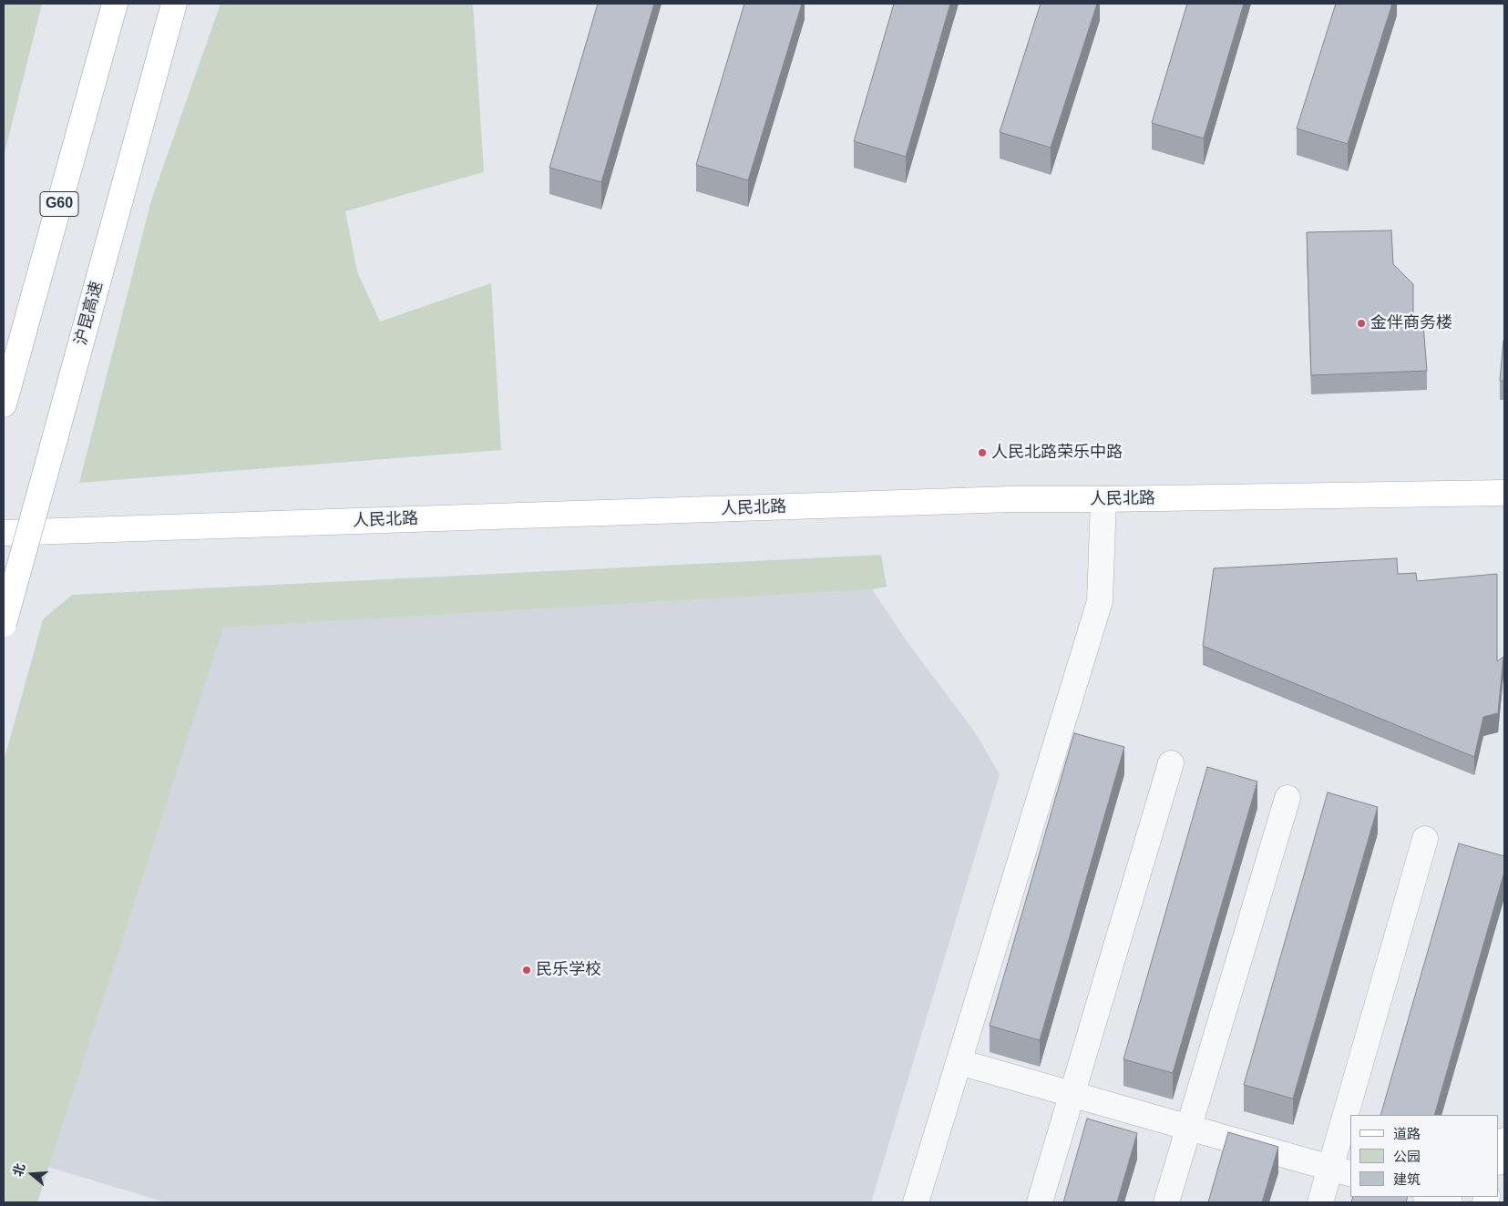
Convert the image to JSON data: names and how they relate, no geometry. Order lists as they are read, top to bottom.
{
  "streets": {
    "main road": ["G60", "沪昆高速", "人民北路"]
  },
  "places": ["金伴商务楼", "人民北路荣乐中路", "民乐学校"],
  "legend": ["道路", "公园", "建筑"],
  "north": "left"
}
